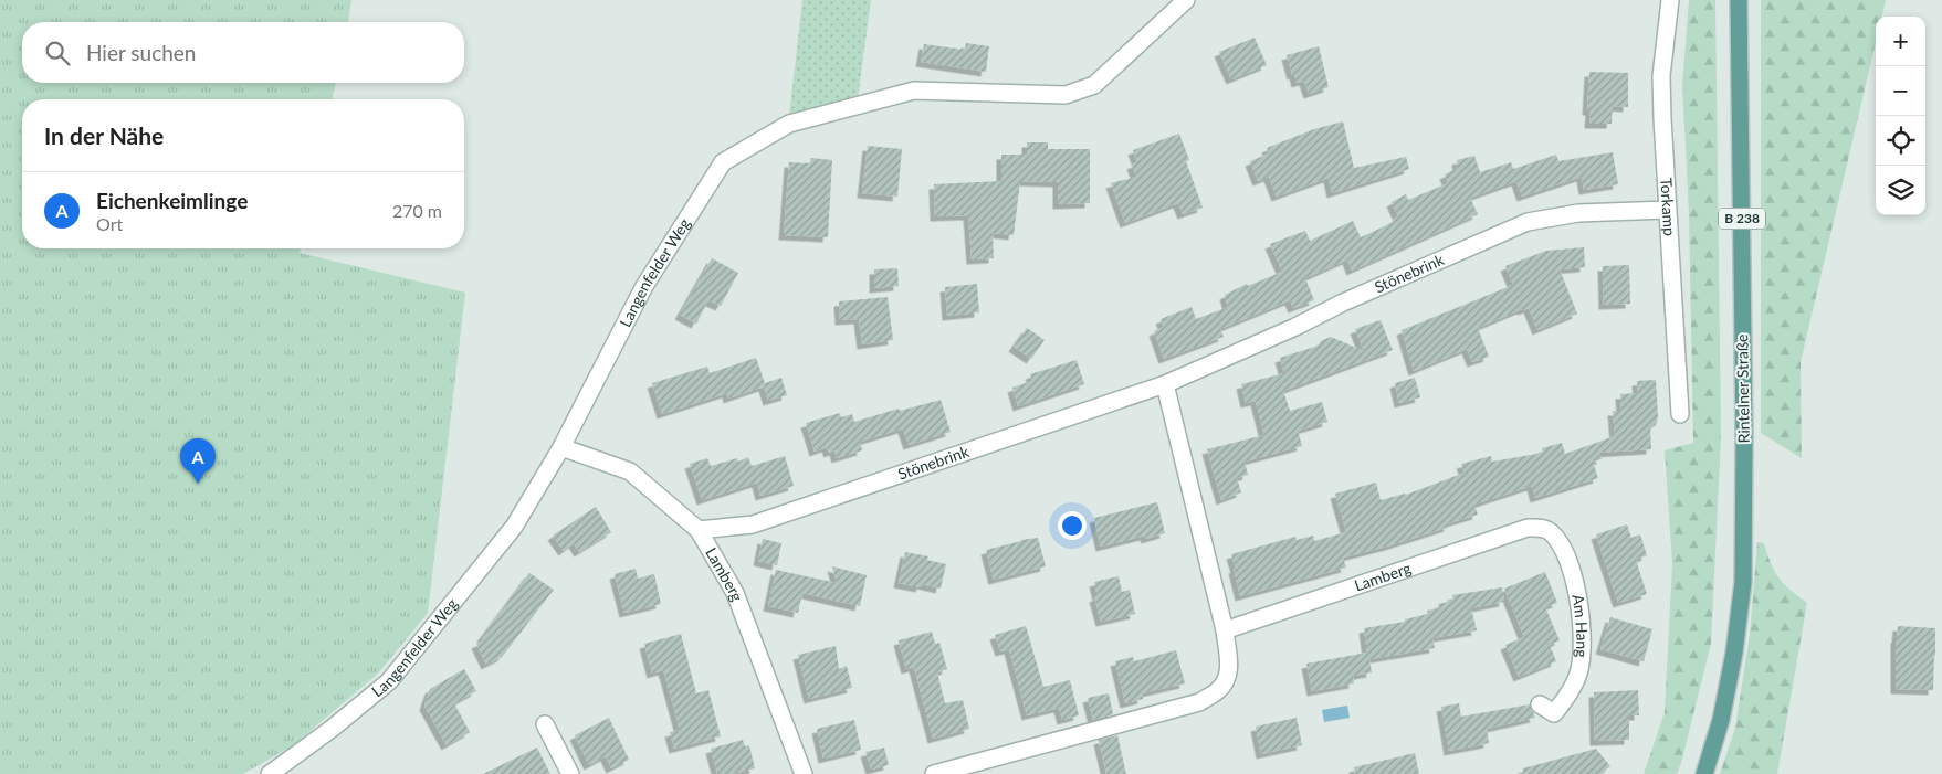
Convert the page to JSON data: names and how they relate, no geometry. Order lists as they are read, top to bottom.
{
  "streets": {
    "main road": ["B 238", "Rintelner Straße"],
    "street": [
      "Torkamp",
      "Langenfelder Weg",
      "Stönebrink",
      "Lamberg",
      "Am Hang"
    ]
  },
  "crossings": [
    ["Torkamp", "Stönebrink"],
    ["Langenfelder Weg", "Lamberg"],
    ["Stönebrink", "Lamberg"],
    ["Lamberg", "Am Hang"]
  ],
  "page": {
    "map_buttons": ["+", "−"],
    "search": "Hier suchen",
    "heading": "In der Nähe",
    "list": [
      {
        "mark": "A",
        "name": "Eichenkeimlinge",
        "note": "Ort",
        "value": "270 m"
      }
    ],
    "pins": "A"
  }
}
